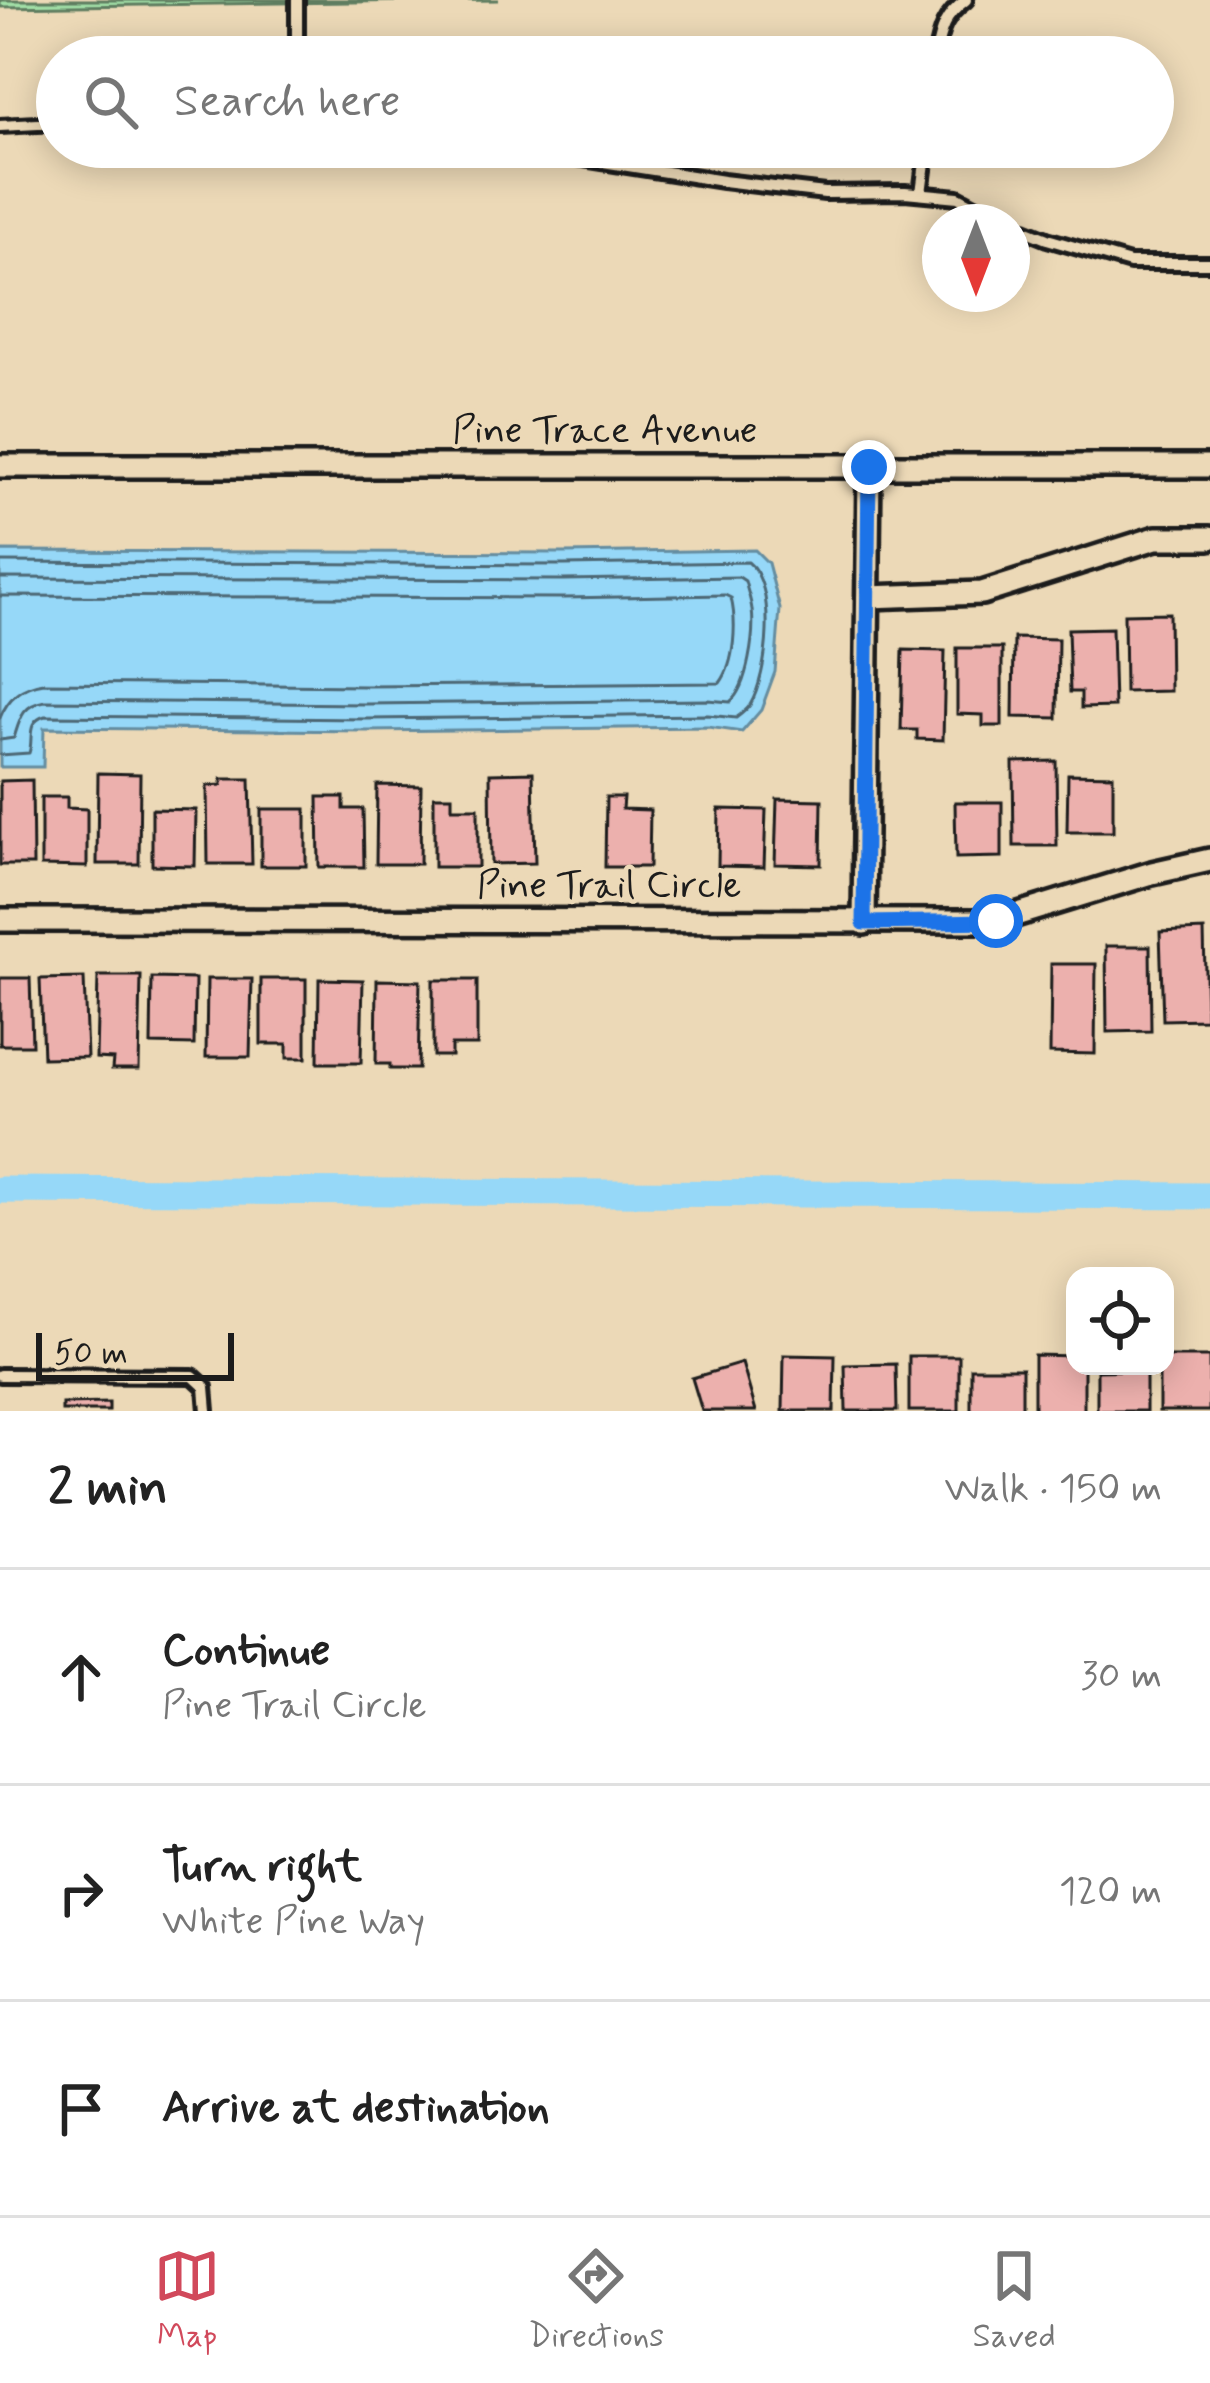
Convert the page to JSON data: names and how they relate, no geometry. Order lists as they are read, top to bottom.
{
  "streets": {
    "street": ["Pine Trace Avenue", "Pine Trail Circle"]
  },
  "scale_bar": "50 m",
  "north": "bottom",
  "page": {
    "search": "Search here",
    "scale": "50 m",
    "heading": ["2 min", "Walk · 150 m"],
    "list": [
      ["Continue", "Pine Trail Circle", "30 m"],
      ["Turn right", "White Pine Way", "120 m"],
      "Arrive at destination"
    ],
    "nav": ["Map", "Directions", "Saved"]
  }
}
